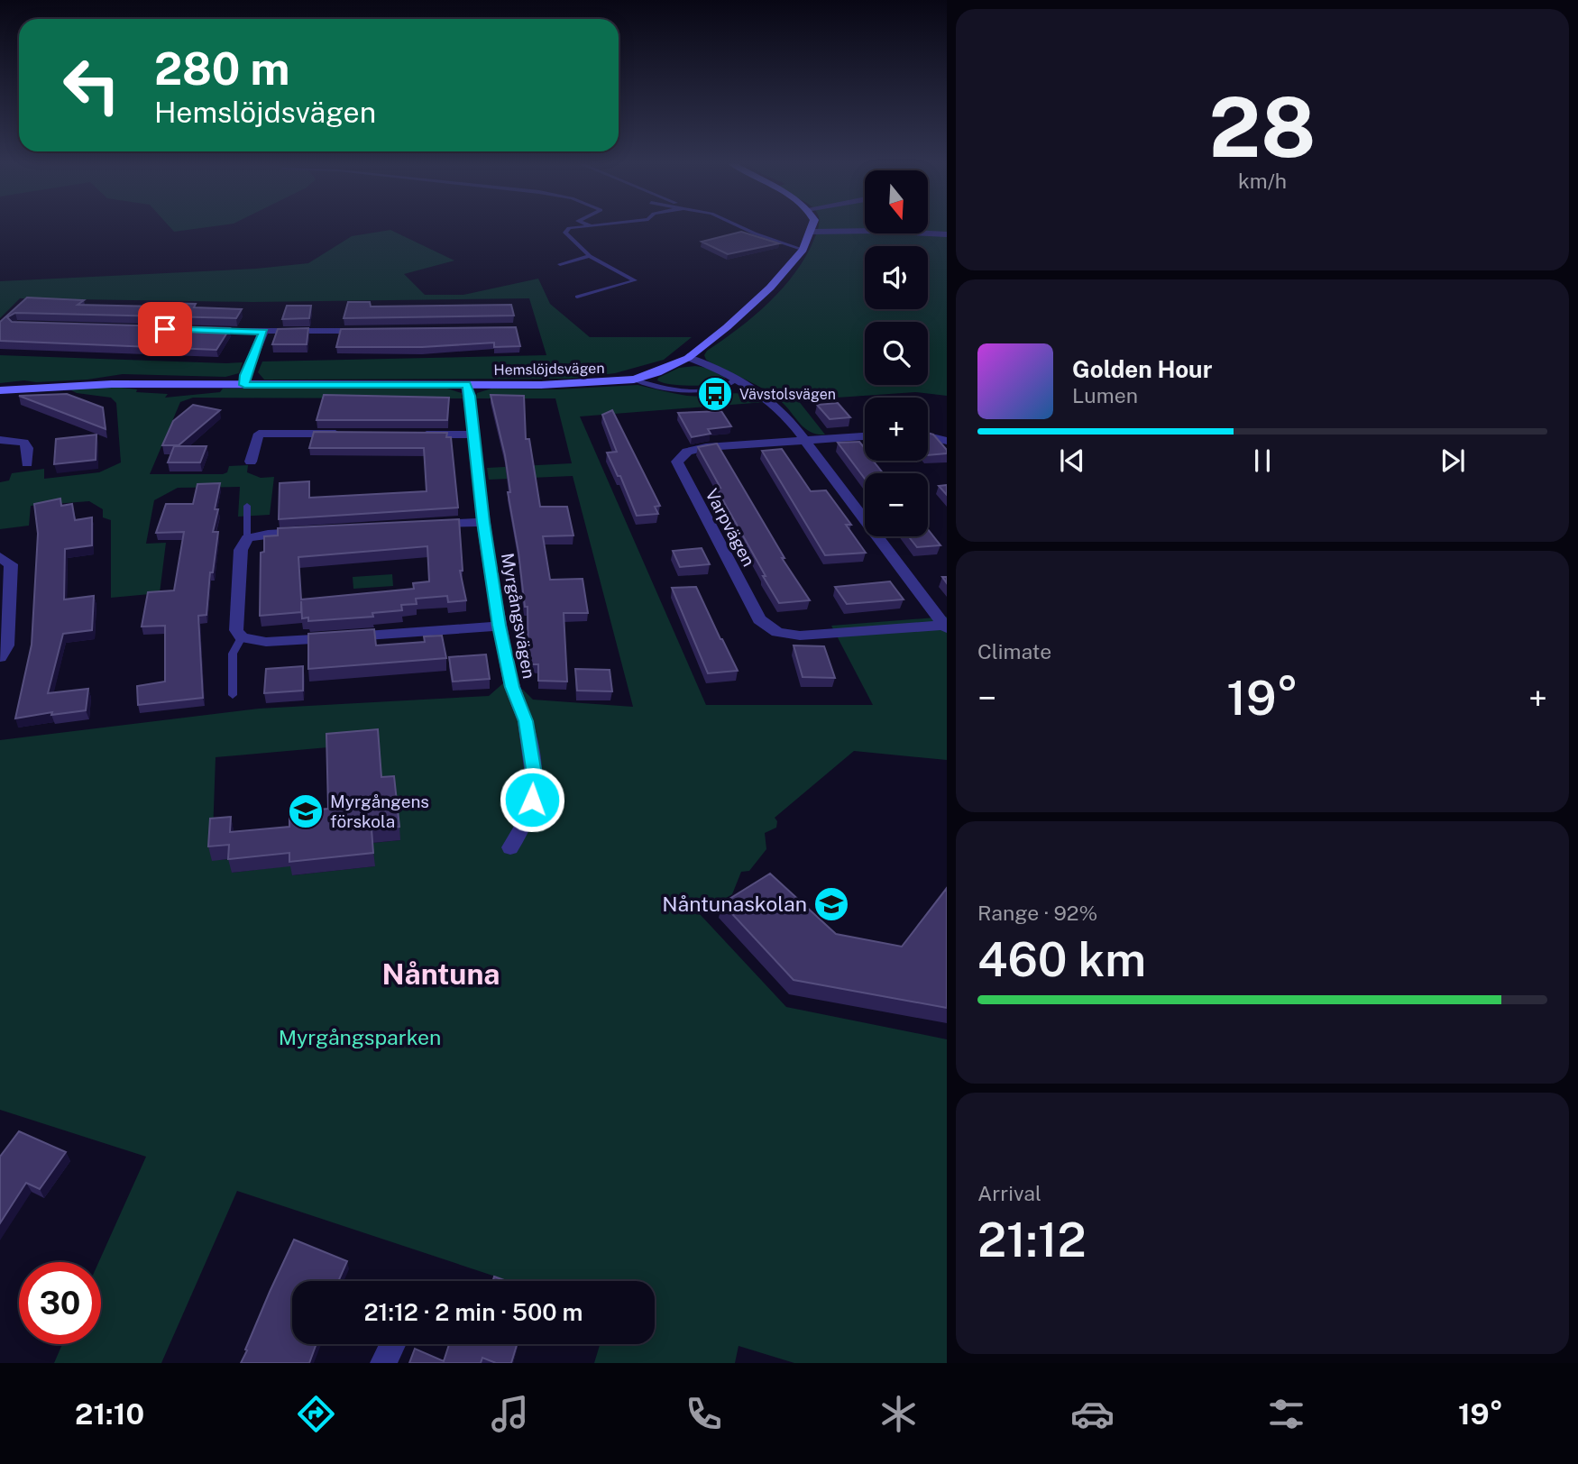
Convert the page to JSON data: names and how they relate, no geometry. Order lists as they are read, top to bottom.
{
  "streets": {
    "street": ["Hemslöjdsvägen", "Varpvägen", "Myrgångsvägen"]
  },
  "crossings": [
    ["Hemslöjdsvägen", "Myrgångsvägen"]
  ],
  "districts": ["Nåntuna"],
  "parks": ["Myrgångsparken"],
  "places": {
    "bus stop": ["Vävstolsvägen"],
    "school or university": ["Myrgångens förskola", "Nåntunaskolan"]
  },
  "north": "bottom",
  "page": {
    "tile": [
      ["28", "km/h"],
      "Climate",
      ["Range · 92%", "460 km"],
      ["Arrival", "21:12"]
    ],
    "turn": ["280 m", "Hemslöjdsvägen"],
    "map_buttons": ["+", "−"],
    "song": ["Golden Hour", "Lumen"],
    "heat": ["−", "19°", "+"],
    "limit": "30",
    "trip": "21:12 · 2 min · 500 m",
    "tabs": ["21:10", "19°"]
  }
}
